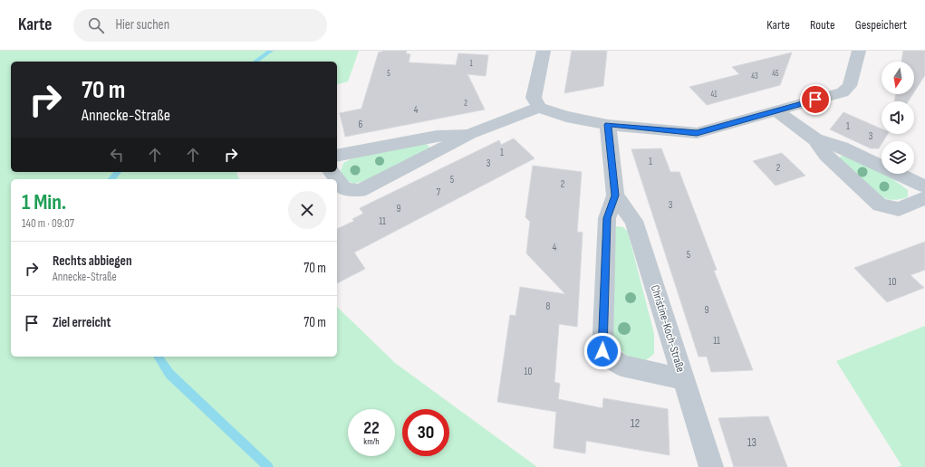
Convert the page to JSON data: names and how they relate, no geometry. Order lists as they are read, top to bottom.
{
  "streets": {
    "street": ["Christine-Koch-Straße"]
  },
  "house_numbers": [
    "1",
    "5",
    "45",
    "43",
    "41",
    "2",
    "4",
    "6",
    "1",
    "3",
    "1",
    "1",
    "3",
    "2",
    "5",
    "2",
    "7",
    "3",
    "9",
    "11",
    "4",
    "5",
    "10",
    "8",
    "9",
    "11",
    "10",
    "12",
    "13"
  ],
  "north": "bottom",
  "page": {
    "header": "Karte",
    "search": "Hier suchen",
    "nav": ["Karte", "Route", "Gespeichert"],
    "turn": ["70 m", "Annecke-Straße"],
    "heading": ["1 Min.", "140 m · 09:07"],
    "list": [
      {
        "name": "Rechts abbiegen",
        "note": "Annecke-Straße",
        "value": "70 m"
      },
      {
        "name": "Ziel erreicht",
        "value": "70 m"
      }
    ],
    "speed": "22 km/h",
    "limit": "30"
  }
}
